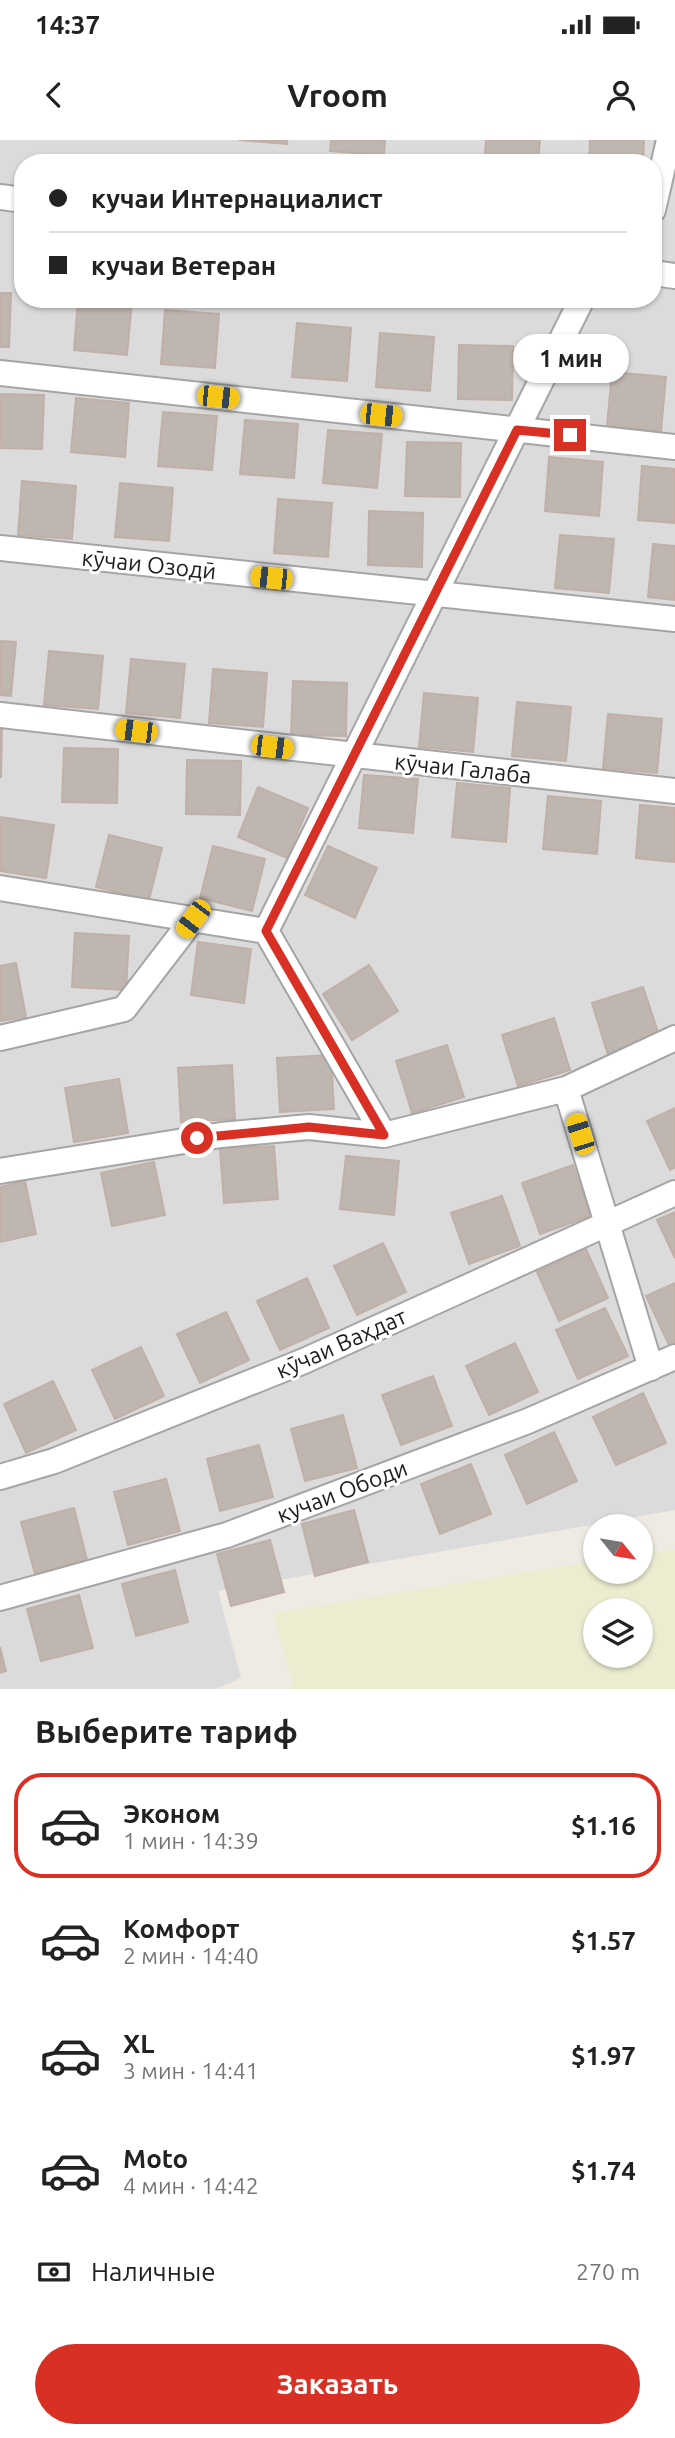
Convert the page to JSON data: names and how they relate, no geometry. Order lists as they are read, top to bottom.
{
  "streets": {
    "street": [
      "кӯчаи Озодӣ",
      "кӯчаи Галаба",
      "кӯчаи Ваҳдат",
      "кучаи Ободи"
    ]
  },
  "north": "bottom right",
  "page": {
    "status": "14:37",
    "header": "Vroom",
    "banner": ["кучаи Интернациалист", "кучаи Ветеран"],
    "bubble": "1 мин",
    "heading": "Выберите тариф",
    "list": [
      {
        "name": "Эконом",
        "note": "1 мин · 14:39",
        "value": "$1.16"
      },
      {
        "name": "Комфорт",
        "note": "2 мин · 14:40",
        "value": "$1.57"
      },
      {
        "name": "XL",
        "note": "3 мин · 14:41",
        "value": "$1.97"
      },
      {
        "name": "Moto",
        "note": "4 мин · 14:42",
        "value": "$1.74"
      }
    ],
    "pay": ["Наличные", "270 m"],
    "buttons": "Заказать"
  }
}
